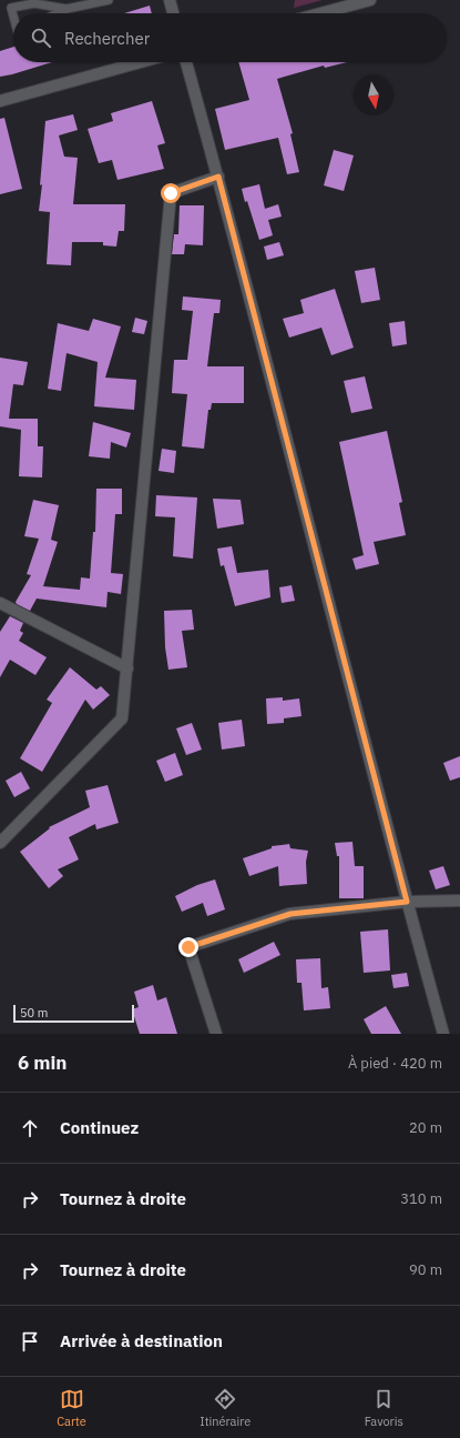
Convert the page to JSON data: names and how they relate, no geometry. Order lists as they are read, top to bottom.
{
  "scale_bar": "50 m",
  "north": "bottom",
  "page": {
    "search": "Rechercher",
    "scale": "50 m",
    "heading": ["6 min", "À pied · 420 m"],
    "list": [
      ["Continuez", "20 m"],
      ["Tournez à droite", "310 m"],
      ["Tournez à droite", "90 m"],
      "Arrivée à destination"
    ],
    "nav": ["Carte", "Itinéraire", "Favoris"]
  }
}
